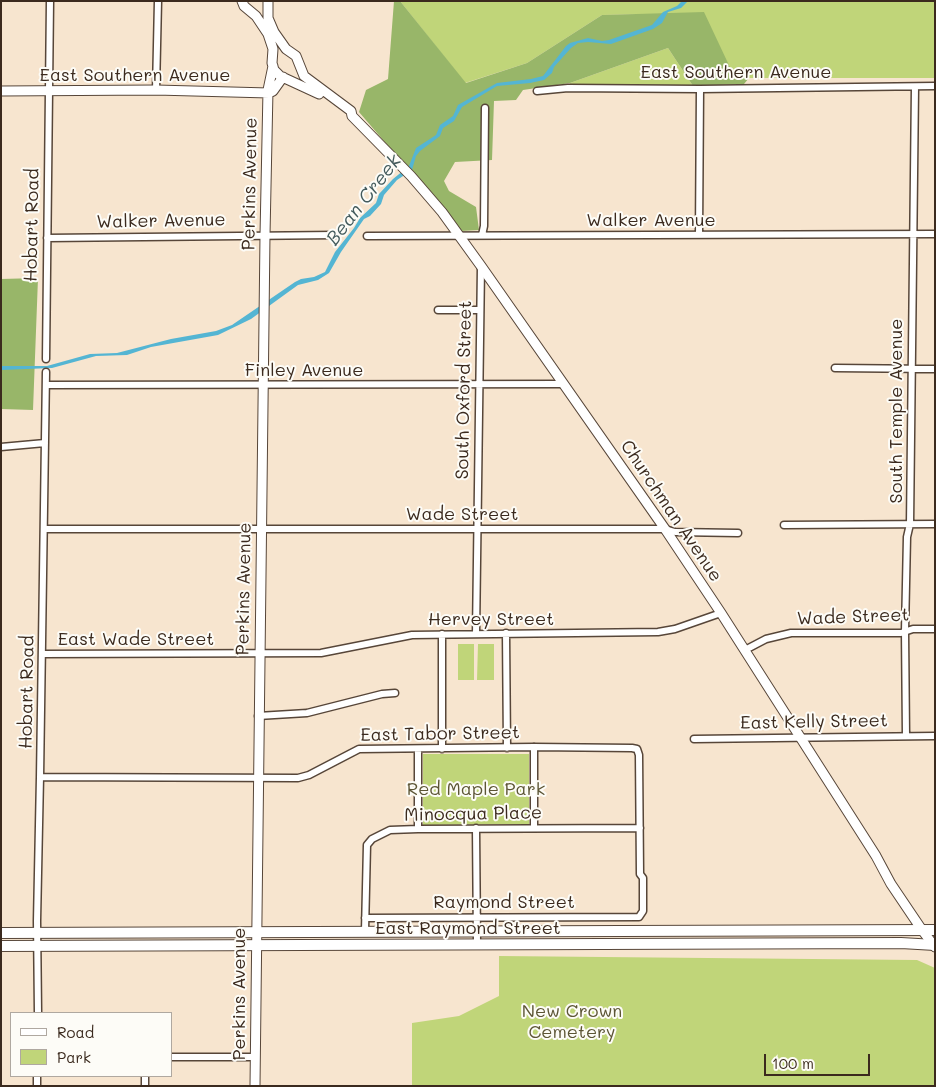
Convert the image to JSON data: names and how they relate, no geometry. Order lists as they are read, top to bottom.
{
  "streets": {
    "main road": [
      "East Southern Avenue",
      "Perkins Avenue",
      "Churchman Avenue",
      "East Raymond Street"
    ],
    "street": [
      "Walker Avenue",
      "Hobart Road",
      "Finley Avenue",
      "South Oxford Street",
      "South Temple Avenue",
      "Wade Street",
      "Hervey Street",
      "East Wade Street",
      "East Kelly Street",
      "East Tabor Street",
      "Minocqua Place",
      "Raymond Street"
    ]
  },
  "crossings": [
    ["East Southern Avenue", "Perkins Avenue"],
    ["East Southern Avenue", "Hobart Road"],
    ["East Southern Avenue", "South Temple Avenue"],
    ["Perkins Avenue", "Walker Avenue"],
    ["Perkins Avenue", "Finley Avenue"],
    ["Perkins Avenue", "Churchman Avenue"],
    ["Perkins Avenue", "Wade Street"],
    ["Perkins Avenue", "Hervey Street"],
    ["Perkins Avenue", "East Wade Street"],
    ["Perkins Avenue", "East Tabor Street"],
    ["Perkins Avenue", "East Raymond Street"],
    ["Walker Avenue", "Hobart Road"],
    ["Walker Avenue", "South Temple Avenue"],
    ["Walker Avenue", "Churchman Avenue"],
    ["Hobart Road", "Finley Avenue"],
    ["Hobart Road", "Wade Street"],
    ["Hobart Road", "East Wade Street"],
    ["Hobart Road", "East Tabor Street"],
    ["Hobart Road", "East Raymond Street"],
    ["Finley Avenue", "South Oxford Street"],
    ["Finley Avenue", "Churchman Avenue"],
    ["South Oxford Street", "Churchman Avenue"],
    ["South Oxford Street", "Wade Street"],
    ["South Oxford Street", "Hervey Street"],
    ["South Temple Avenue", "Wade Street"],
    ["South Temple Avenue", "East Kelly Street"],
    ["Churchman Avenue", "Wade Street"],
    ["Churchman Avenue", "Hervey Street"],
    ["Churchman Avenue", "East Kelly Street"],
    ["Churchman Avenue", "East Raymond Street"],
    ["Hervey Street", "East Wade Street"],
    ["East Tabor Street", "Minocqua Place"],
    ["East Tabor Street", "Raymond Street"],
    ["Minocqua Place", "Raymond Street"],
    ["Minocqua Place", "East Raymond Street"]
  ],
  "water": ["Bean Creek"],
  "parks": ["Red Maple Park", "New Crown Cemetery"],
  "legend": ["Road", "Park"],
  "scale_bar": "100 m"
}
